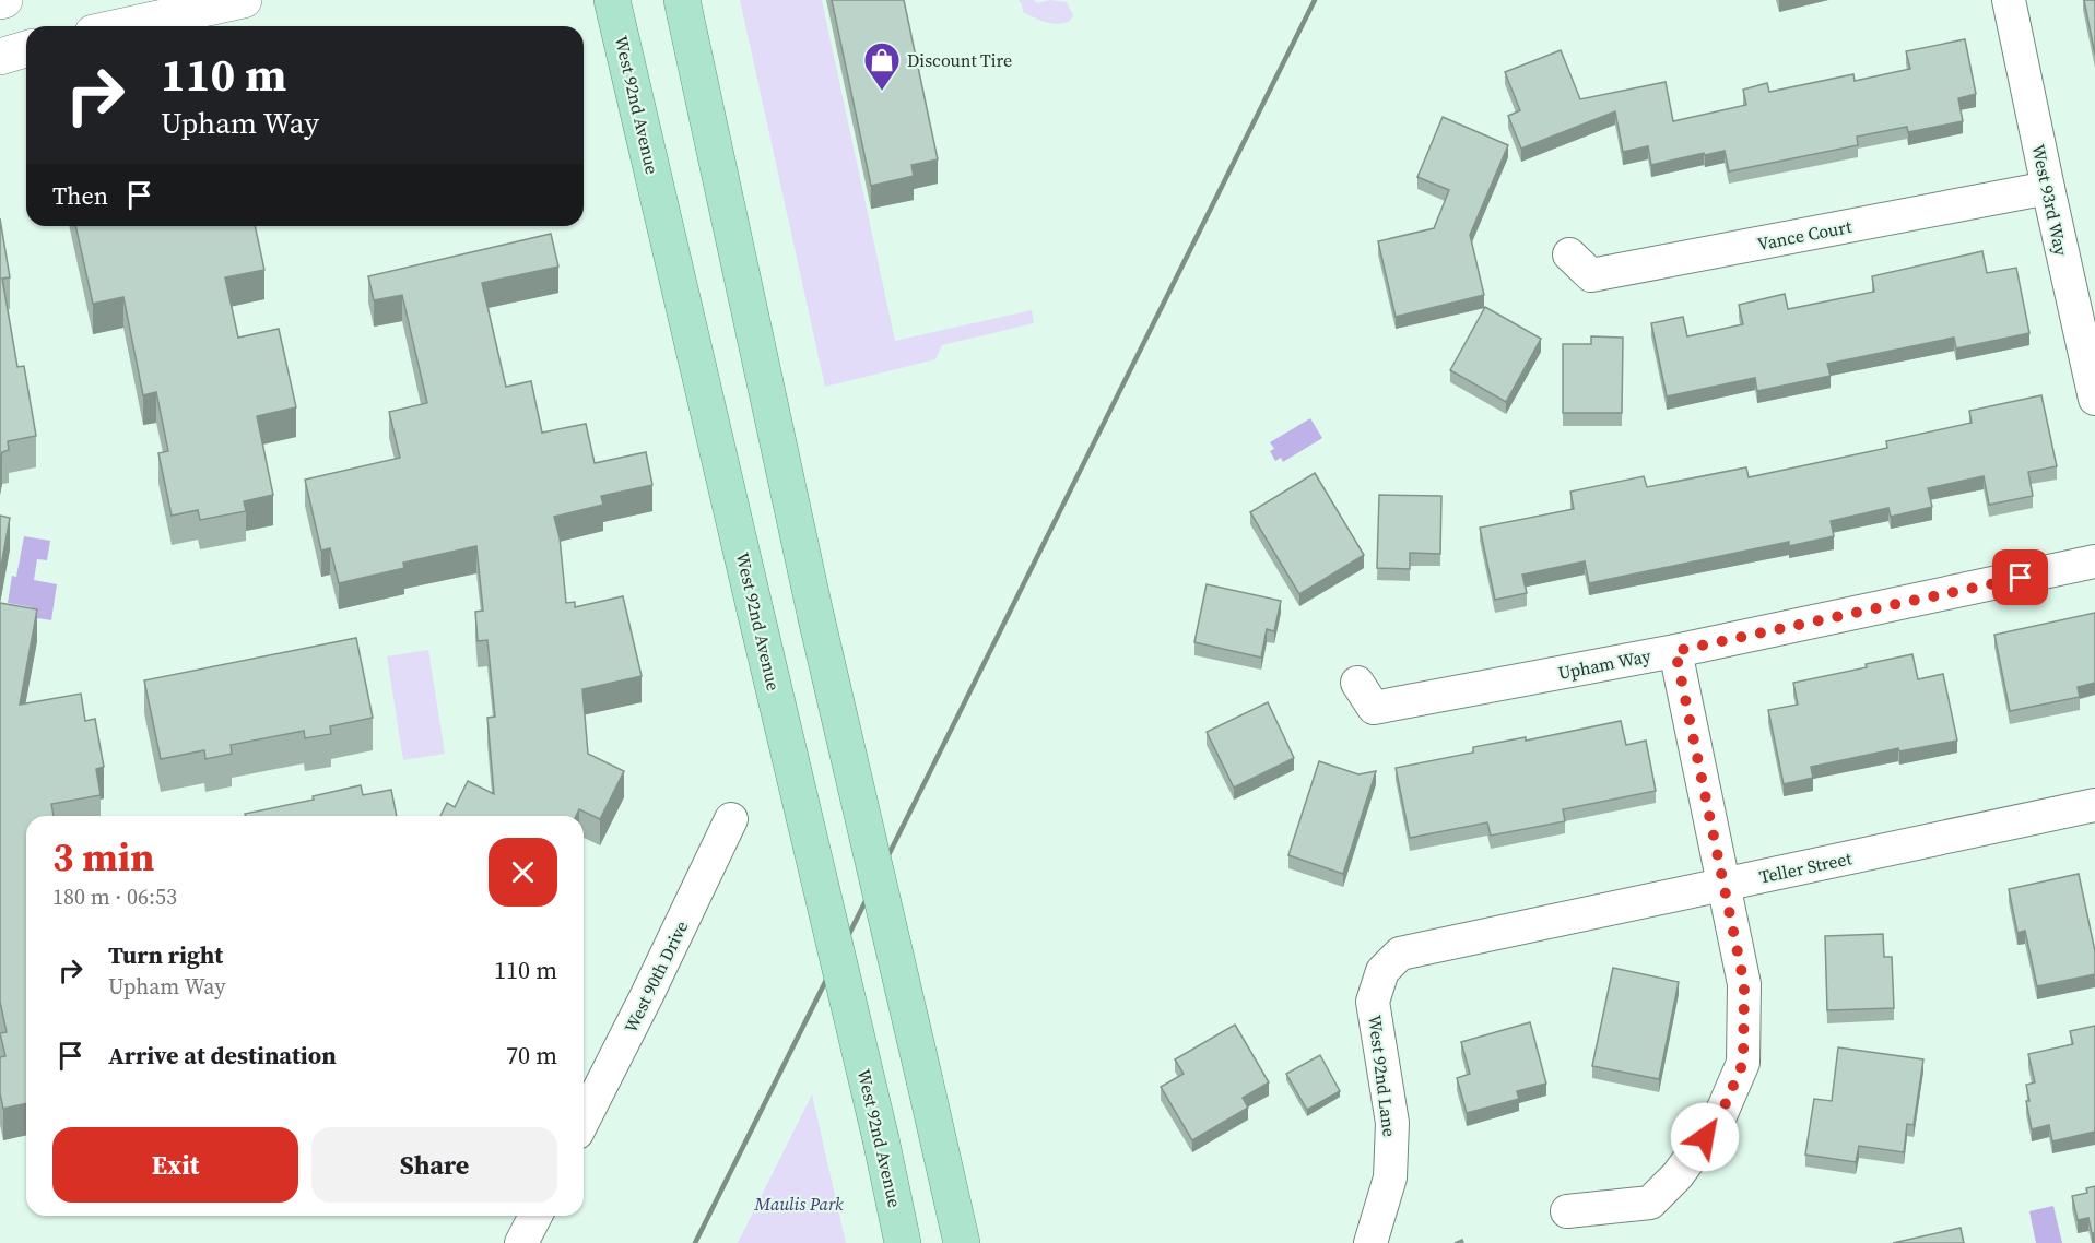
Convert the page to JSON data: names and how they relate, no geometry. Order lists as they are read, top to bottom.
{
  "streets": {
    "main road": ["West 92nd Avenue"],
    "street": [
      "West 93rd Way",
      "Vance Court",
      "Upham Way",
      "Teller Street",
      "West 90th Drive",
      "West 92nd Lane"
    ]
  },
  "crossings": [
    ["West 93rd Way", "Vance Court"],
    ["Teller Street", "West 92nd Lane"]
  ],
  "parks": ["Maulis Park"],
  "places": {
    "shop": ["Discount Tire"]
  },
  "page": {
    "turn": ["110 m", "Upham Way"],
    "then": "Then",
    "heading": ["3 min", "180 m · 06:53"],
    "list": [
      {
        "name": "Turn right",
        "note": "Upham Way",
        "value": "110 m"
      },
      {
        "name": "Arrive at destination",
        "value": "70 m"
      }
    ],
    "buttons": ["Exit", "Share"]
  }
}
